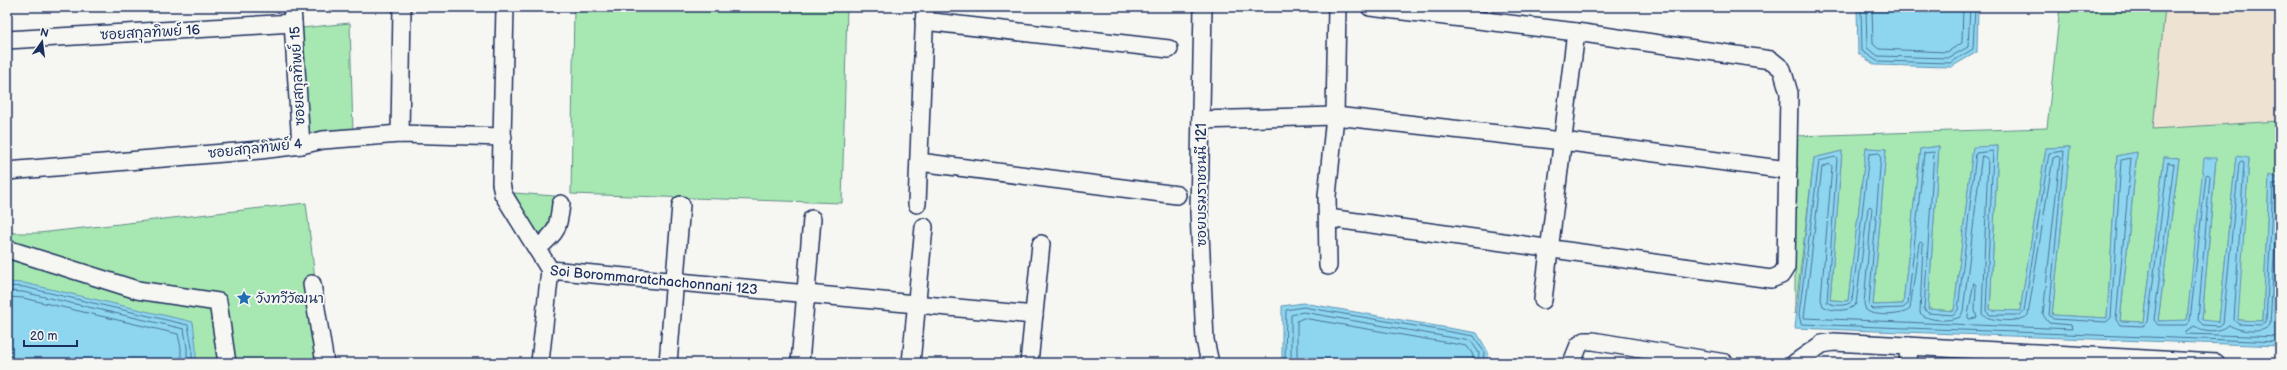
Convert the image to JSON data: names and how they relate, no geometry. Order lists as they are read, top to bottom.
{
  "streets": {
    "street": [
      "ซอยสกุลทิพย์ 16",
      "ซอยสกุลทิพย์ 15",
      "ซอยสกุลทิพย์ 4",
      "ซอยบรมราชชนนี 121",
      "Soi Borommaratchachonnani 123"
    ]
  },
  "crossings": [
    ["ซอยสกุลทิพย์ 16", "ซอยสกุลทิพย์ 15"],
    ["ซอยสกุลทิพย์ 15", "ซอยสกุลทิพย์ 4"],
    ["ซอยสกุลทิพย์ 4", "Soi Borommaratchachonnani 123"]
  ],
  "places": {
    "place": ["วังทวีวัฒนา"]
  },
  "scale_bar": "20 m",
  "north": "top"
}
